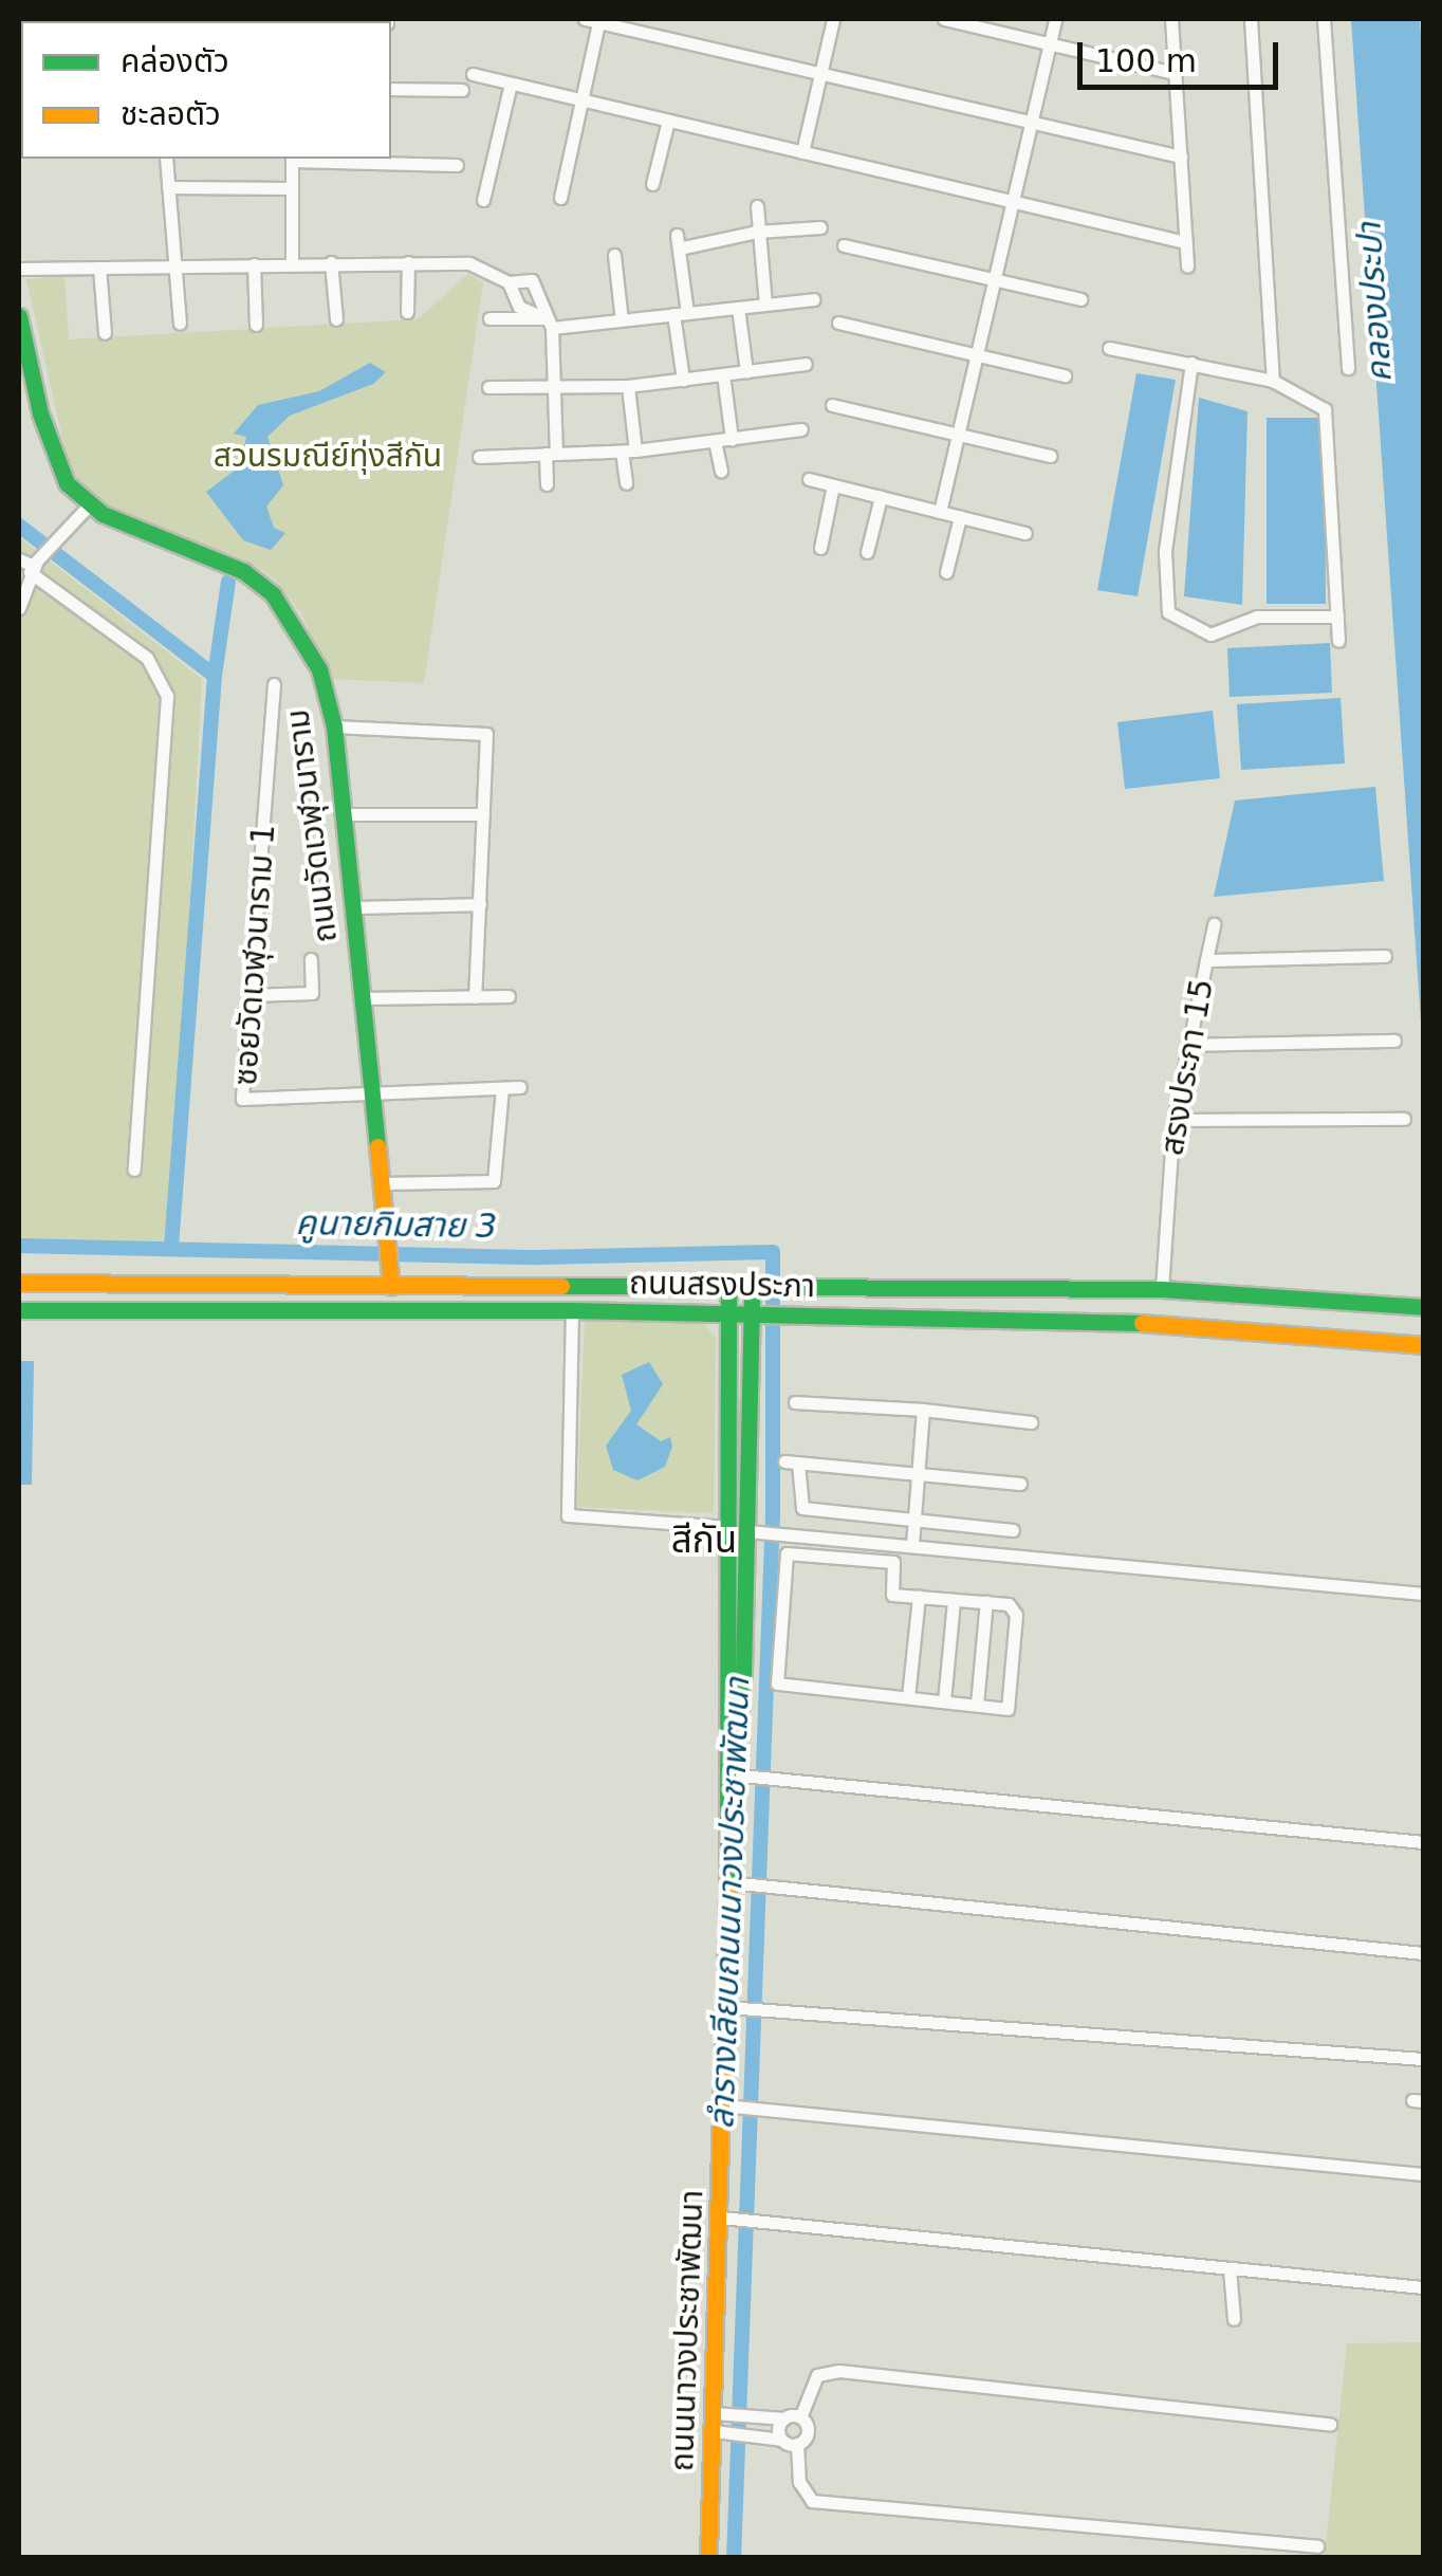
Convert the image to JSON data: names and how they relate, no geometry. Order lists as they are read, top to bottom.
{
  "streets": {
    "main road": ["ถนนวัดเวฬุวนาราม", "ถนนสรงประภา", "ถนนนาวงประชาพัฒนา"],
    "street": ["ซอยวัดเวฬุวนาราม 1", "สรงประภา 15"]
  },
  "crossings": [
    ["ถนนวัดเวฬุวนาราม", "ซอยวัดเวฬุวนาราม 1"],
    ["ถนนวัดเวฬุวนาราม", "ถนนสรงประภา"],
    ["สรงประภา 15", "ถนนสรงประภา"],
    ["ถนนสรงประภา", "ถนนนาวงประชาพัฒนา"]
  ],
  "districts": ["สีกัน"],
  "water": ["คลองประปา", "คูนายกิมสาย 3", "ลำรางเลียบถนนนาวงประชาพัฒนา"],
  "parks": ["สวนรมณีย์ทุ่งสีกัน"],
  "legend": ["คล่องตัว", "ชะลอตัว"],
  "scale_bar": "100 m"
}
